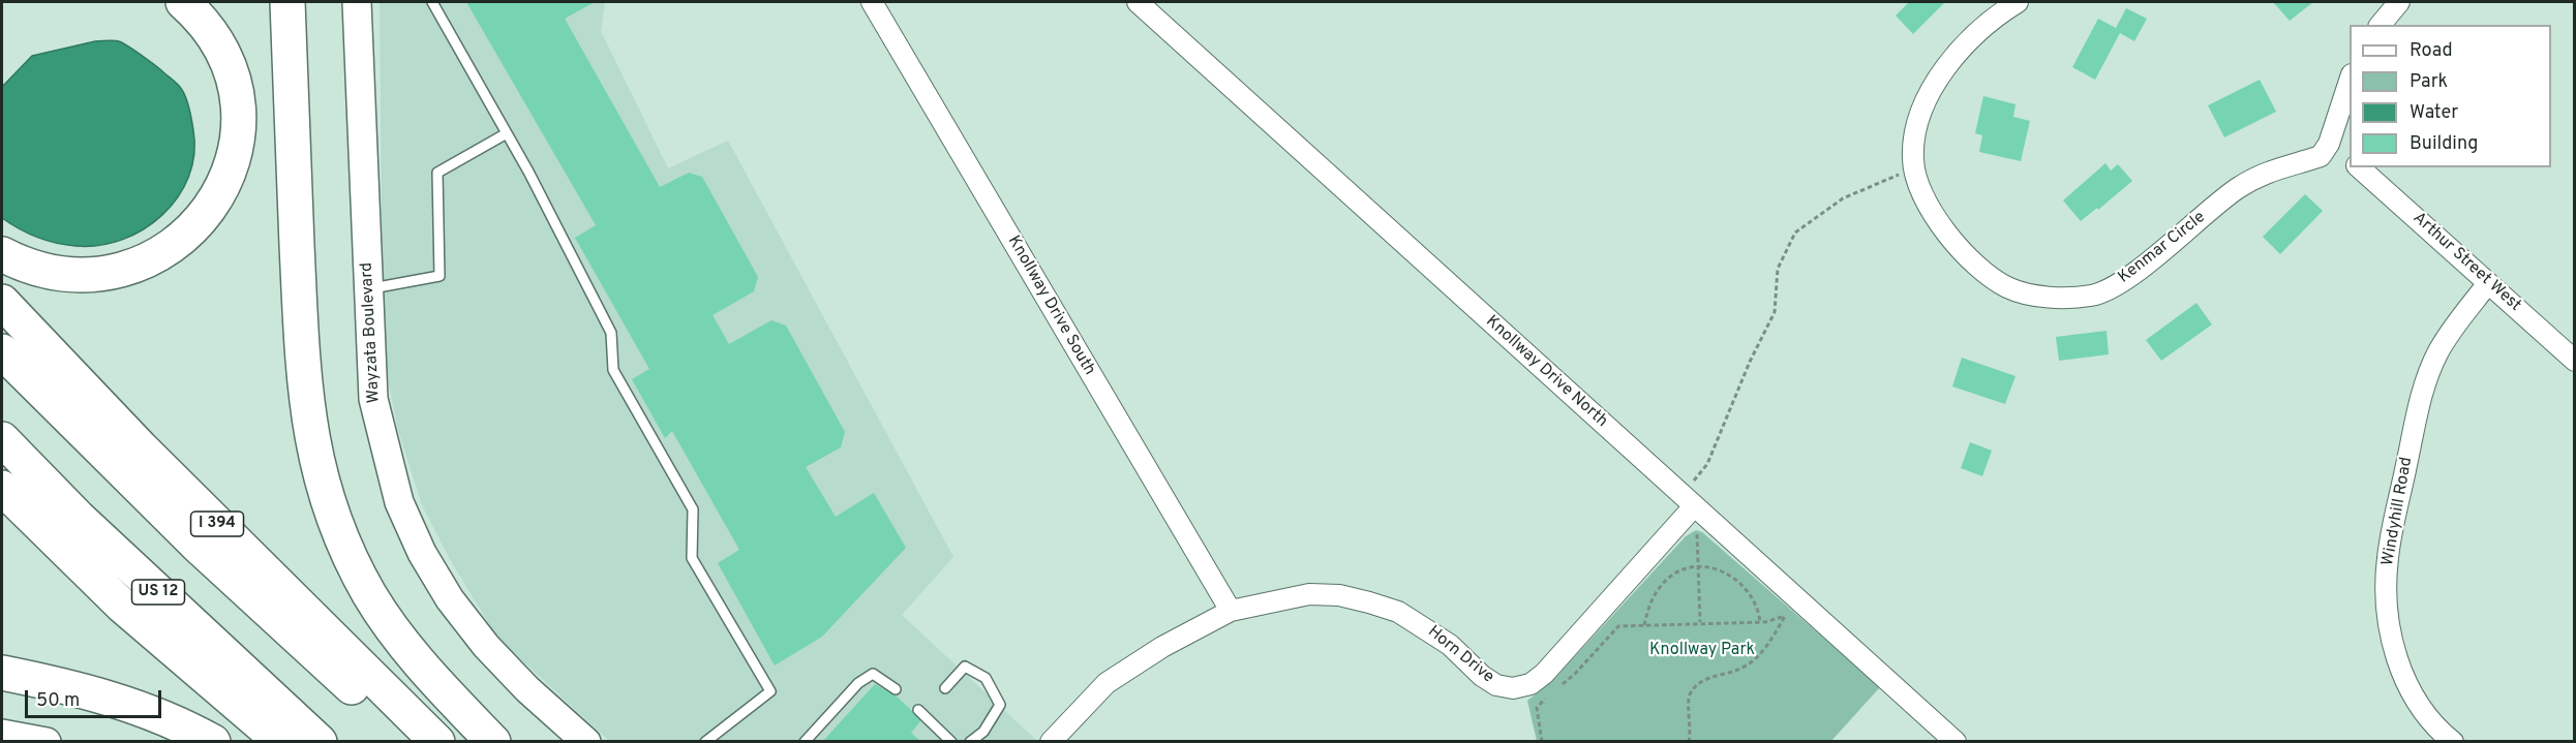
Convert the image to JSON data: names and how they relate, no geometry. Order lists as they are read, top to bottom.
{
  "streets": {
    "highway": ["I 394", "US 12"],
    "street": [
      "Kenmar Circle",
      "Arthur Street West",
      "Knollway Drive South",
      "Wayzata Boulevard",
      "Knollway Drive North",
      "Windyhill Road",
      "Horn Drive"
    ]
  },
  "crossings": [
    ["Arthur Street West", "Windyhill Road"],
    ["Knollway Drive South", "Horn Drive"],
    ["Knollway Drive North", "Horn Drive"]
  ],
  "parks": ["Knollway Park"],
  "legend": [
    "Road",
    "Park",
    "Water",
    "Building"
  ],
  "scale_bar": "50 m"
}
